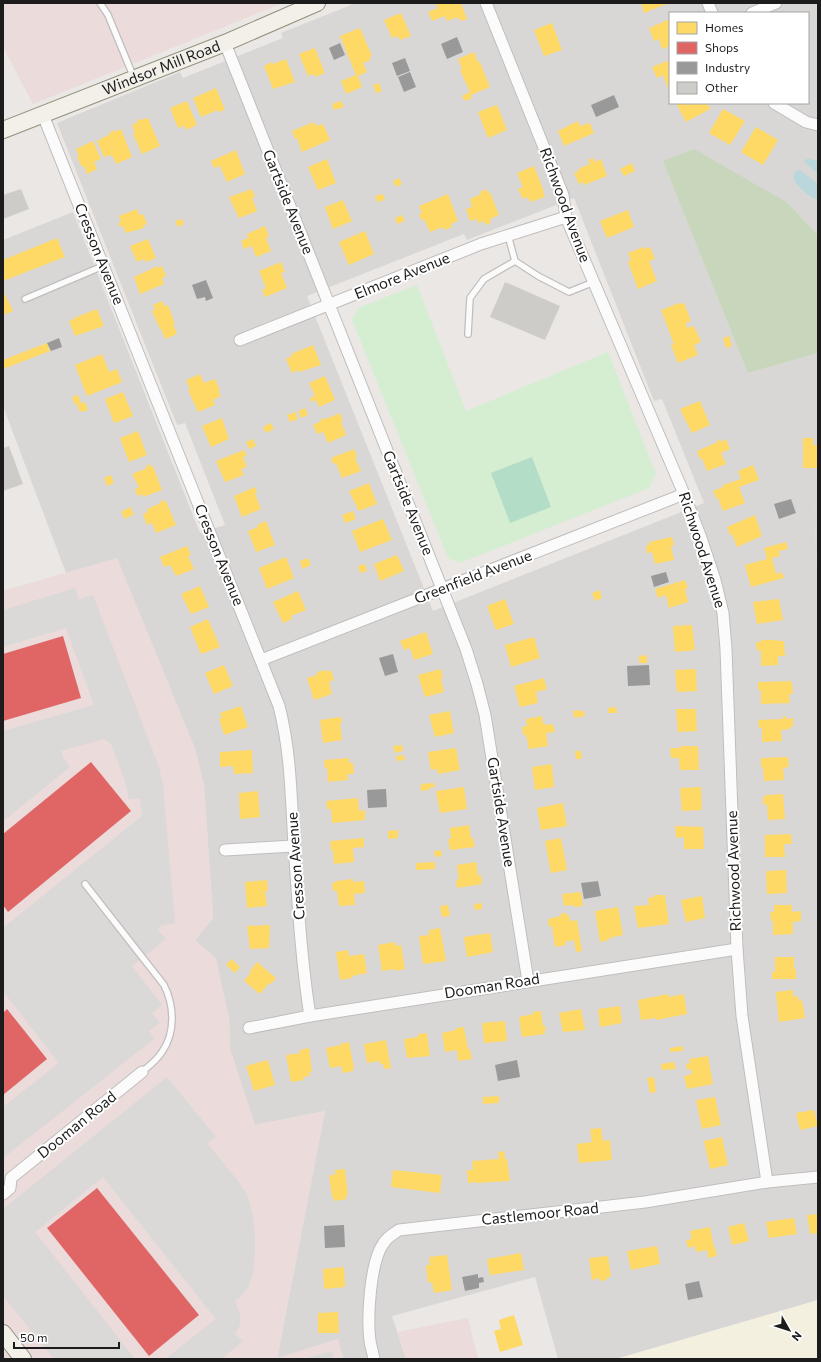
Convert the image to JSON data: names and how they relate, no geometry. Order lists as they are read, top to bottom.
{
  "streets": {
    "main road": ["Windsor Mill Road"],
    "street": [
      "Gartside Avenue",
      "Richwood Avenue",
      "Cresson Avenue",
      "Elmore Avenue",
      "Greenfield Avenue",
      "Dooman Road",
      "Castlemoor Road"
    ]
  },
  "crossings": [
    ["Windsor Mill Road", "Gartside Avenue"],
    ["Windsor Mill Road", "Cresson Avenue"],
    ["Gartside Avenue", "Elmore Avenue"],
    ["Gartside Avenue", "Greenfield Avenue"],
    ["Gartside Avenue", "Dooman Road"],
    ["Richwood Avenue", "Elmore Avenue"],
    ["Richwood Avenue", "Greenfield Avenue"],
    ["Richwood Avenue", "Dooman Road"],
    ["Richwood Avenue", "Castlemoor Road"],
    ["Cresson Avenue", "Greenfield Avenue"],
    ["Cresson Avenue", "Dooman Road"]
  ],
  "legend": [
    "Homes",
    "Shops",
    "Industry",
    "Other"
  ],
  "scale_bar": "50 m",
  "north": "bottom right"
}
